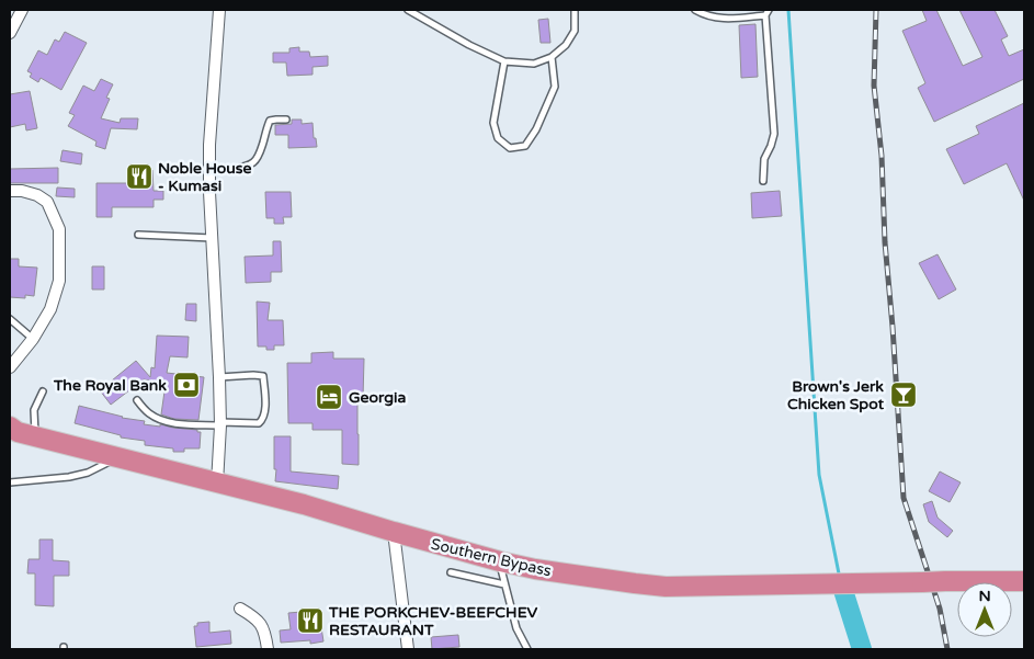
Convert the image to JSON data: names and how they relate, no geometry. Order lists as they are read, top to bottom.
{
  "streets": {
    "highway": ["Southern Bypass"]
  },
  "places": {
    "restaurant": ["Noble House - Kumasi", "THE PORKCHEV-BEEFCHEV RESTAURANT"],
    "bank": ["The Royal Bank"],
    "bar": ["Brown's Jerk Chicken Spot"],
    "hotel": ["Georgia"]
  },
  "north": "top"
}
